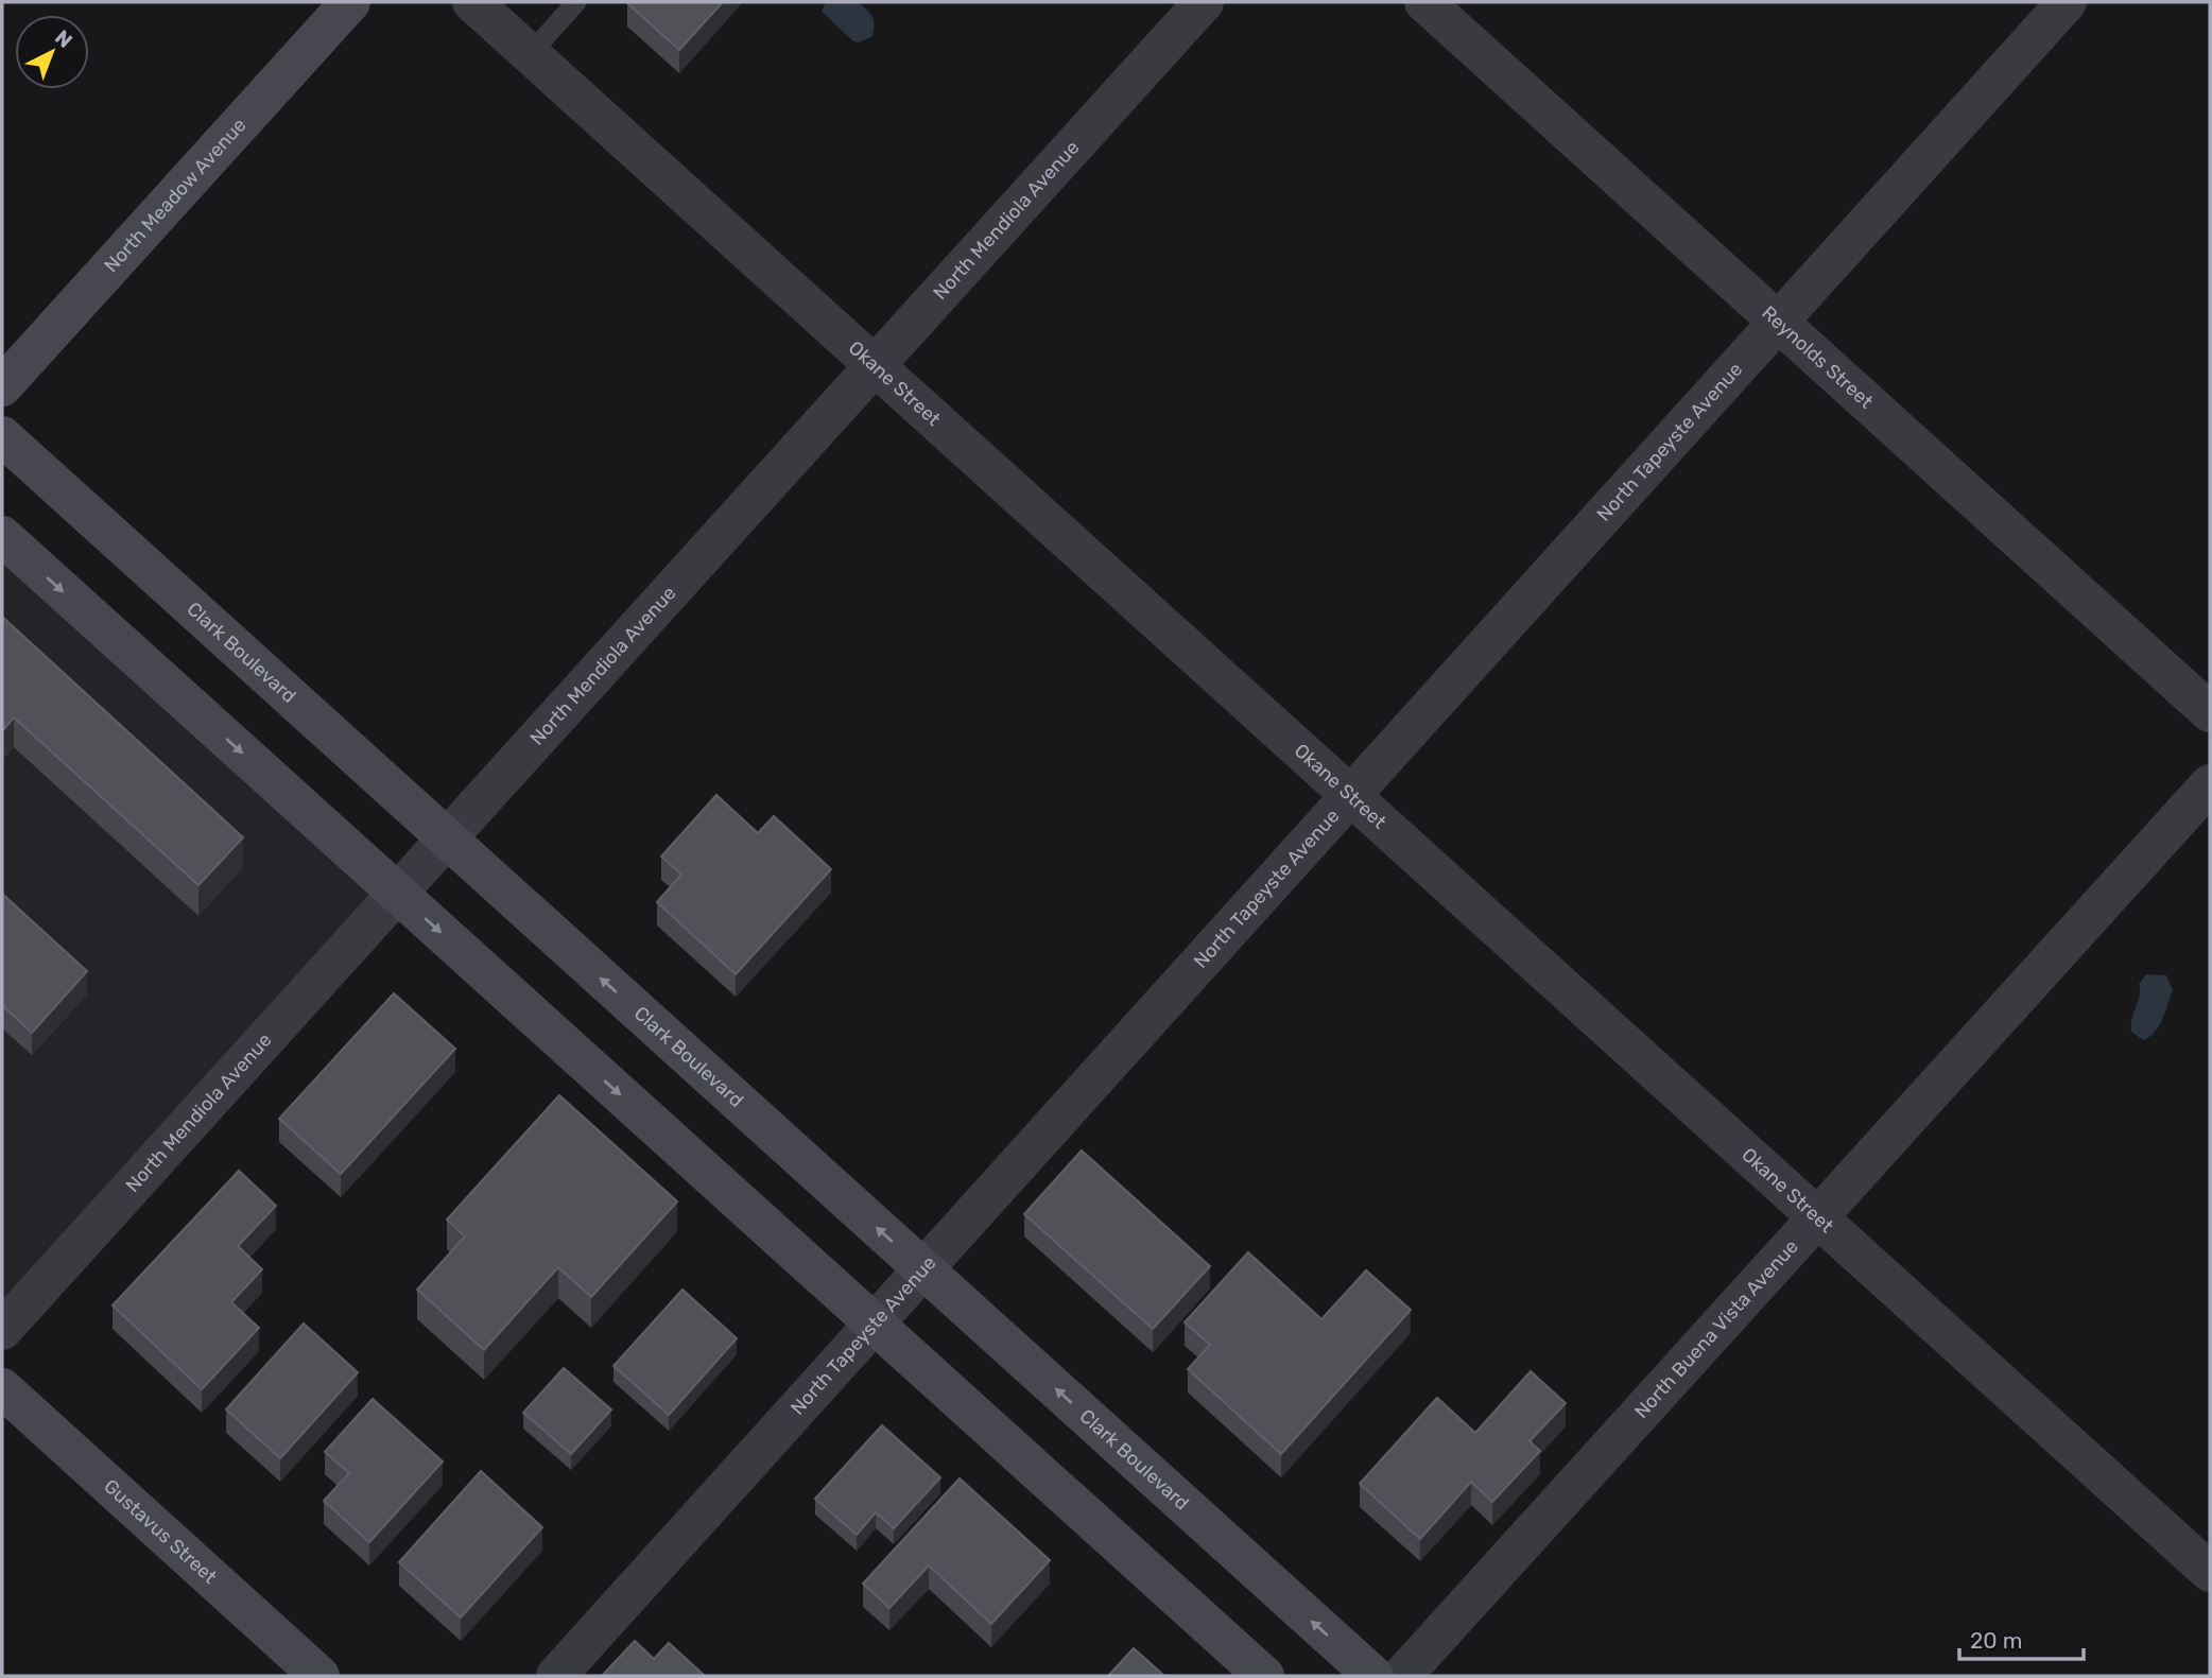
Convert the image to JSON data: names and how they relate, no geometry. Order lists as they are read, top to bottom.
{
  "streets": {
    "main road": ["North Meadow Avenue", "Clark Boulevard", "Gustavus Street"],
    "street": [
      "North Mendiola Avenue",
      "Reynolds Street",
      "Okane Street",
      "North Tapeyste Avenue",
      "North Buena Vista Avenue"
    ]
  },
  "crossings": [
    ["North Mendiola Avenue", "Okane Street"],
    ["North Mendiola Avenue", "Clark Boulevard"],
    ["Reynolds Street", "North Tapeyste Avenue"],
    ["Okane Street", "North Tapeyste Avenue"],
    ["Okane Street", "North Buena Vista Avenue"],
    ["North Tapeyste Avenue", "Clark Boulevard"]
  ],
  "scale_bar": "20 m",
  "north": "top right"
}
